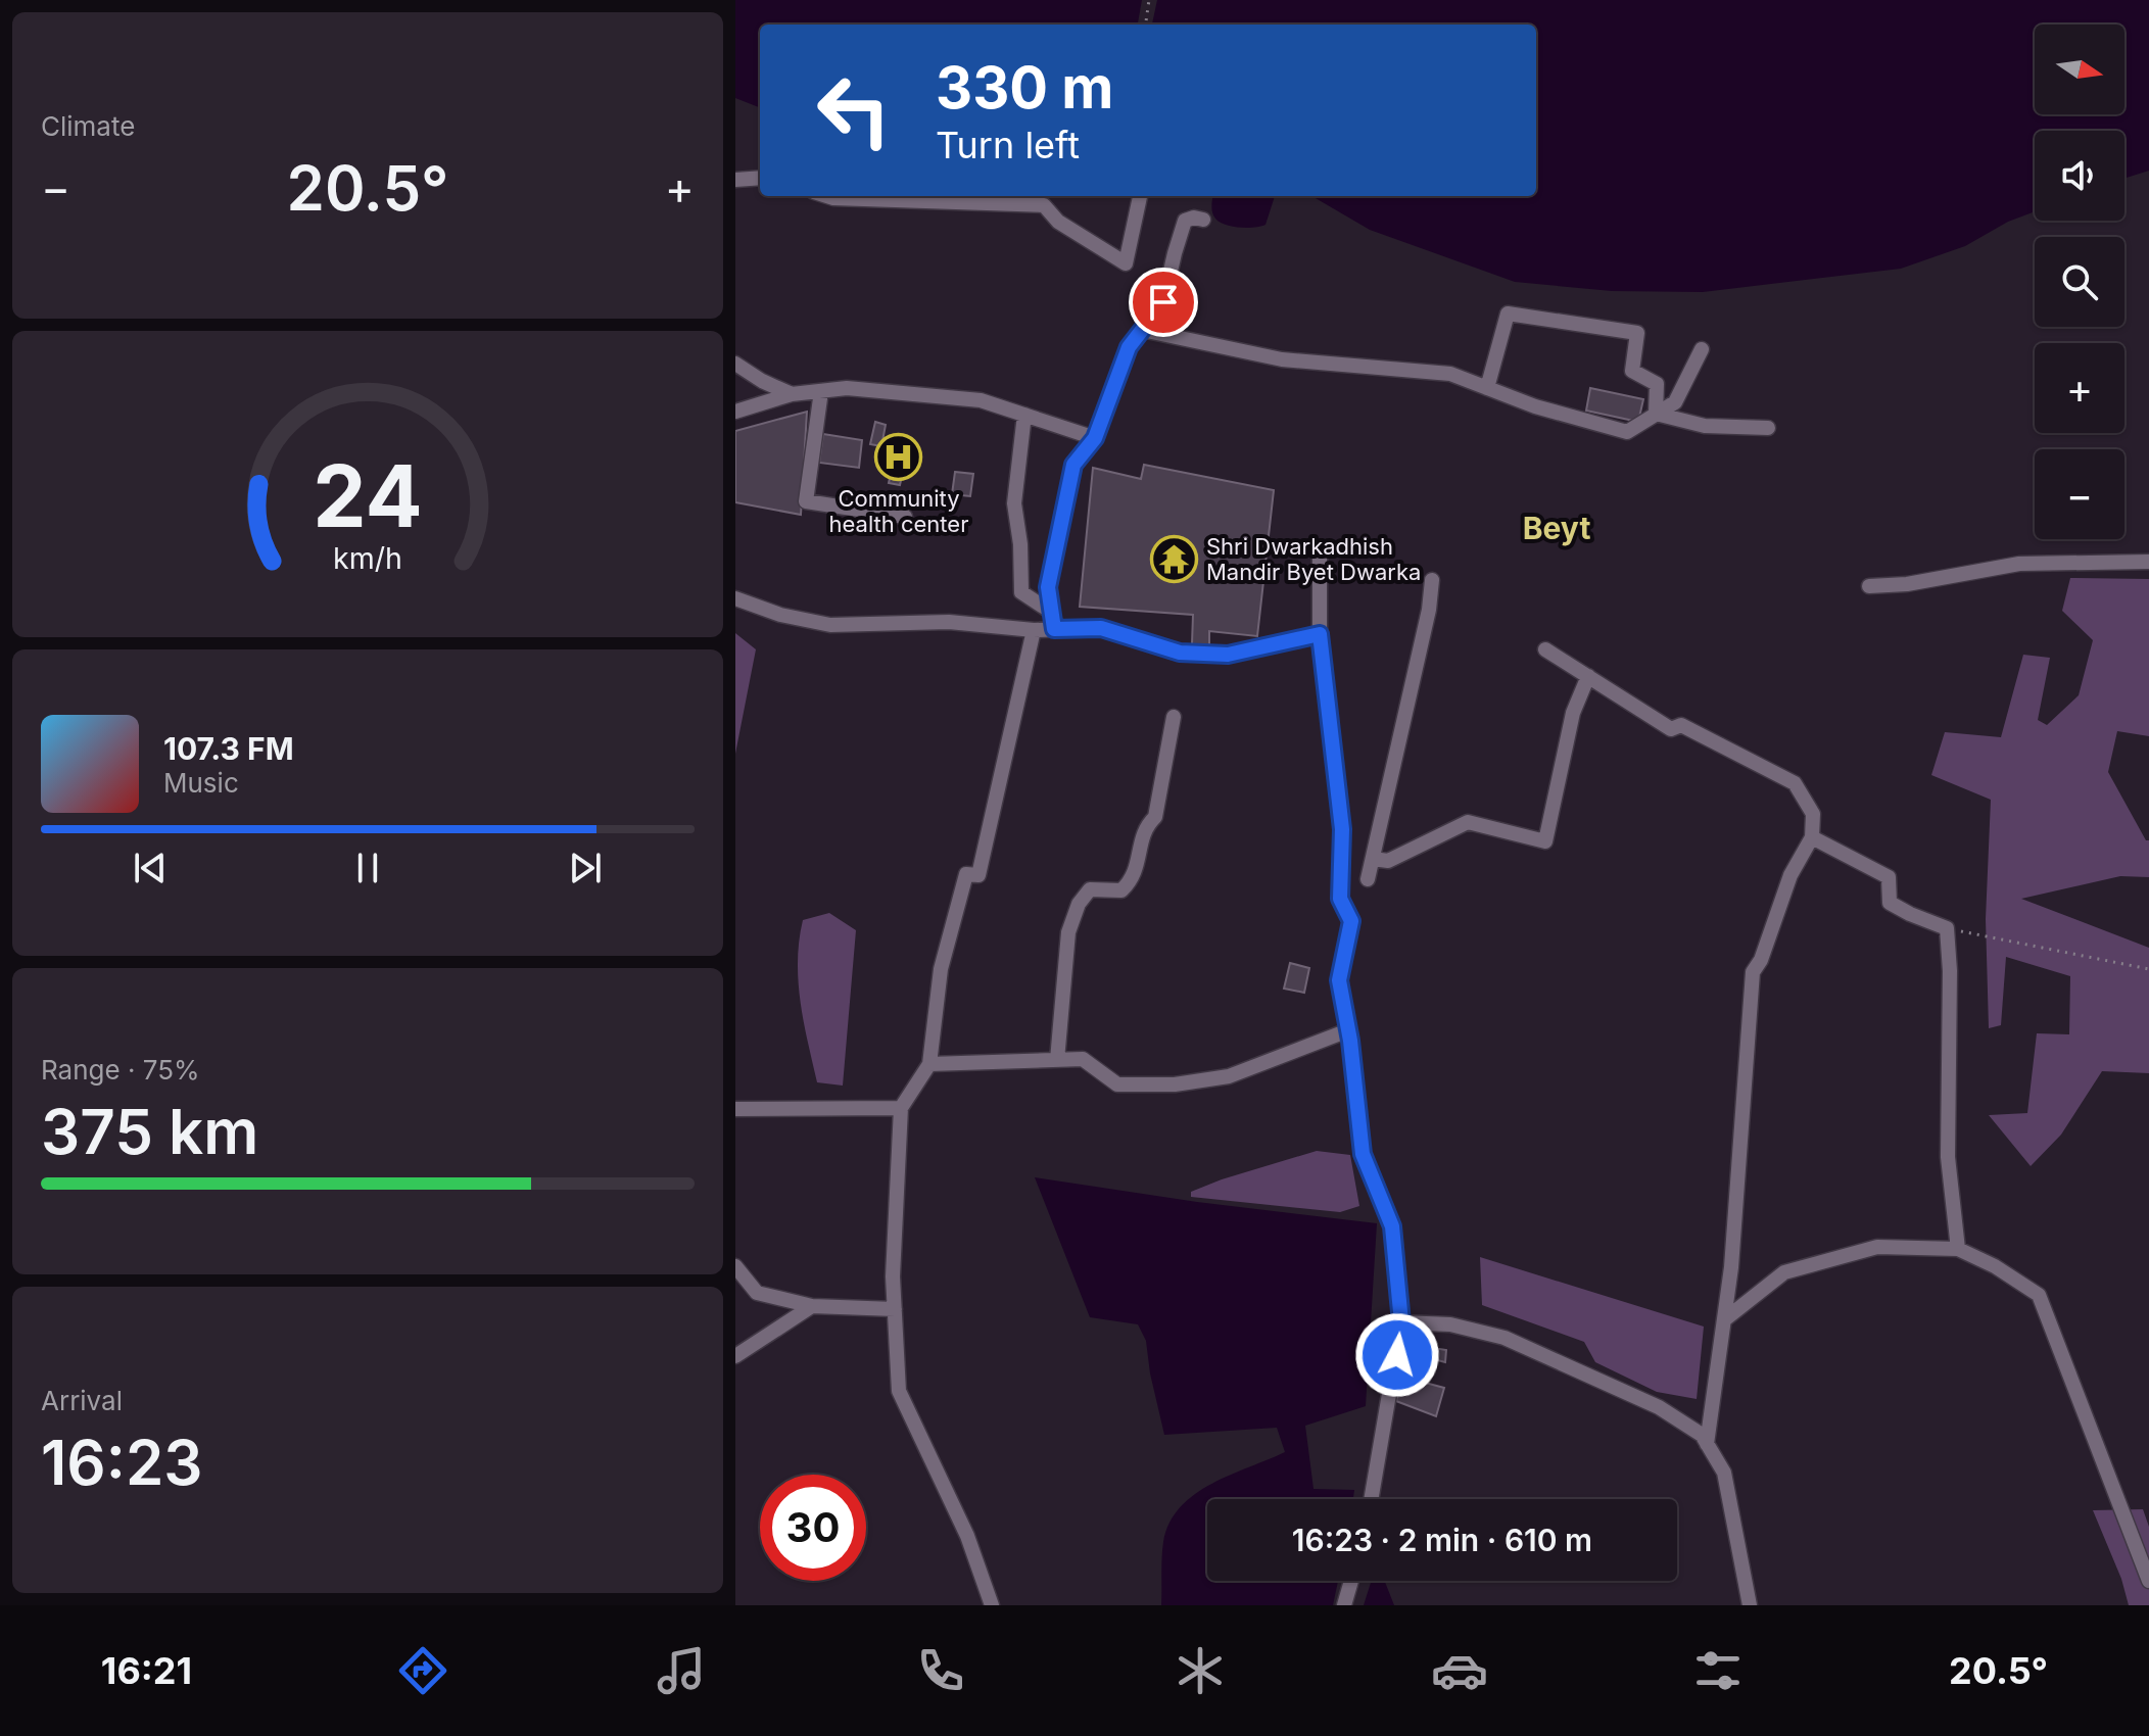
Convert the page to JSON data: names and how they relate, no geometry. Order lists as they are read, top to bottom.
{
  "districts": ["Beyt"],
  "places": {
    "hospital": ["Community health center"],
    "temple": ["Shri Dwarkadhish Mandir Byet Dwarka"]
  },
  "north": "right",
  "page": {
    "tile": [
      "Climate",
      ["Range · 75%", "375 km"],
      ["Arrival", "16:23"]
    ],
    "map_buttons": ["+", "−"],
    "turn": ["330 m", "Turn left"],
    "heat": ["−", "20.5°", "+"],
    "song": ["107.3 FM", "Music"],
    "limit": "30",
    "trip": "16:23 · 2 min · 610 m",
    "tabs": ["16:21", "20.5°"],
    "gauge": ["24", "km/h"]
  }
}
